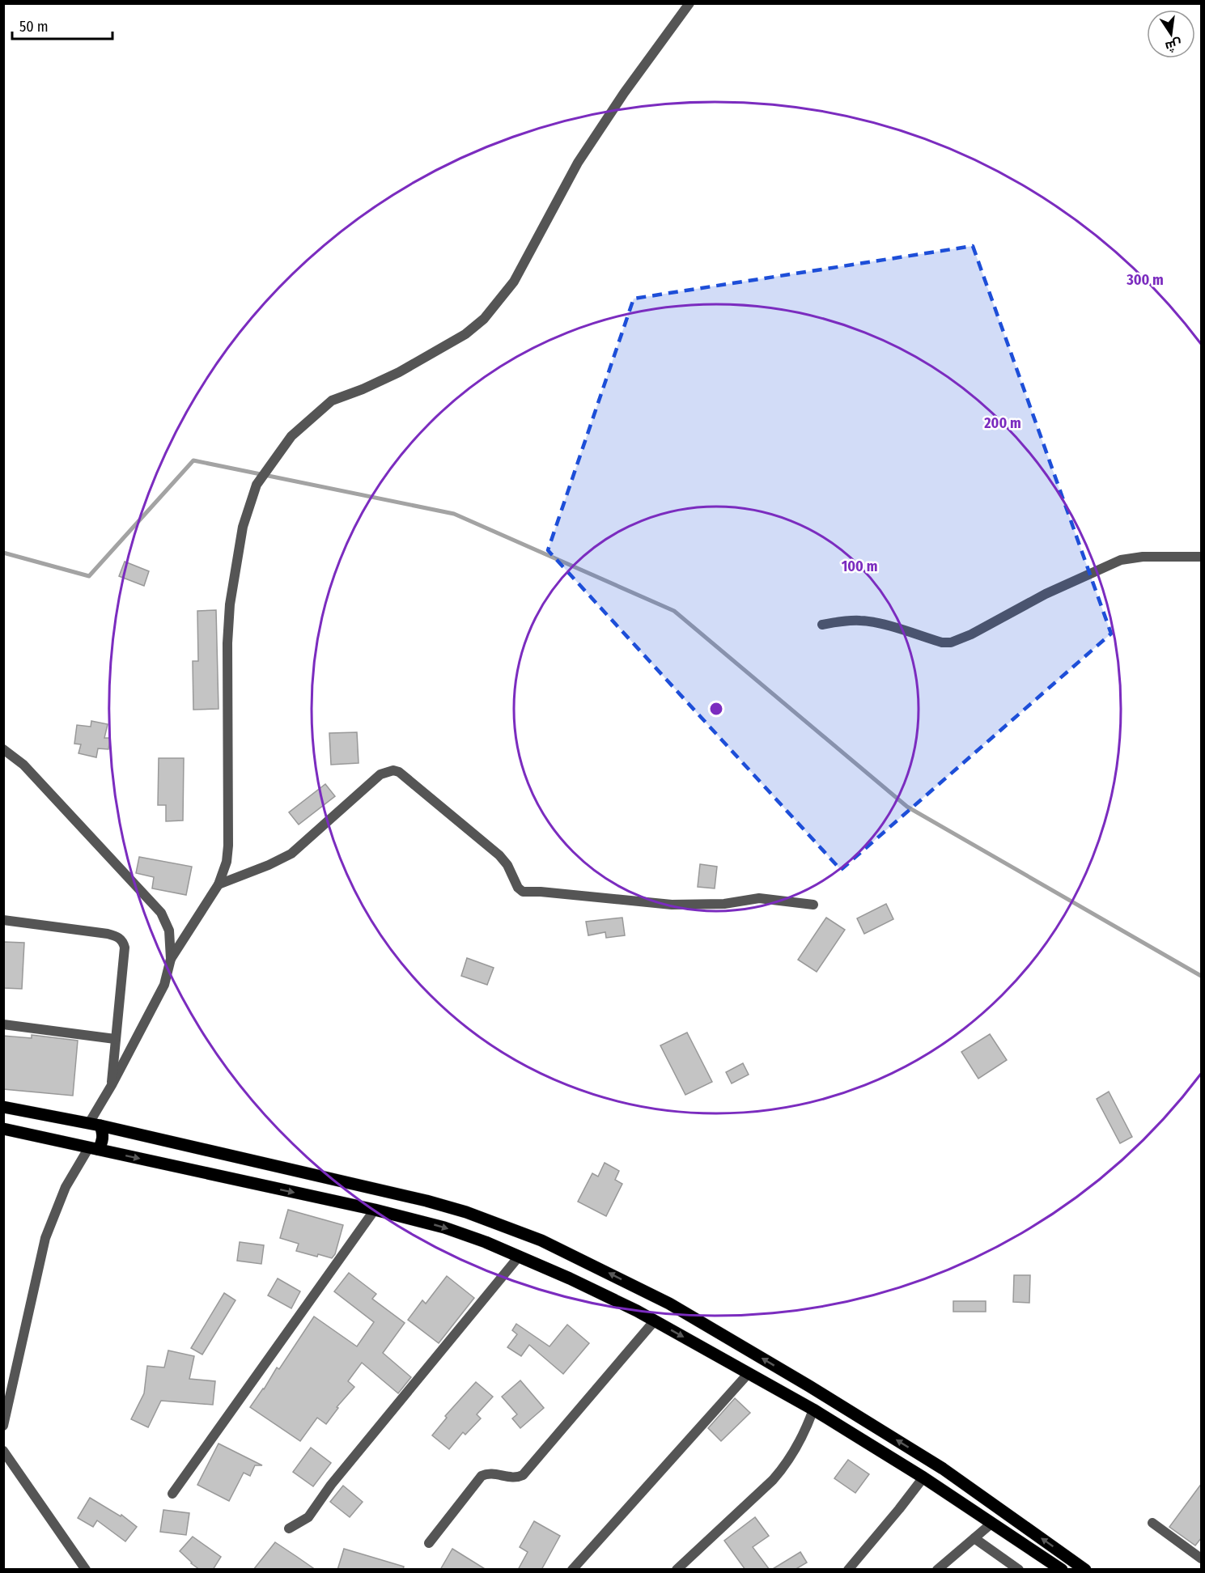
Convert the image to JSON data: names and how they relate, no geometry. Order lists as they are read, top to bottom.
{
  "scale_bar": "50 m",
  "north": "bottom",
  "rings": ["300 m", "200 m", "100 m"]
}
